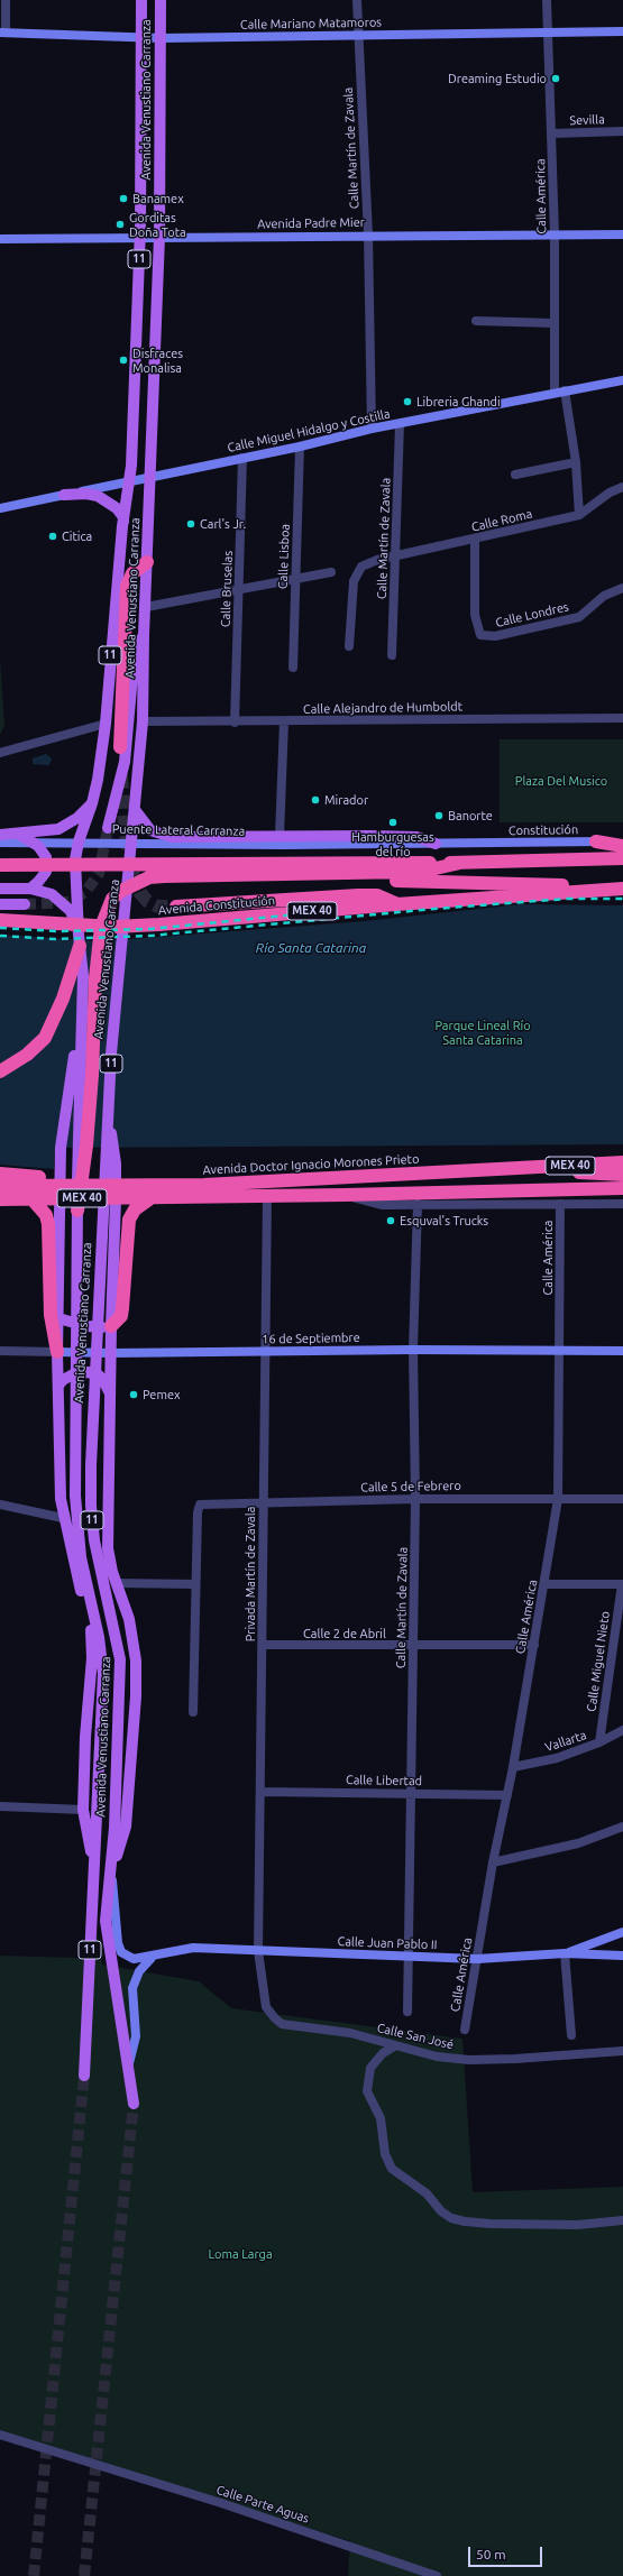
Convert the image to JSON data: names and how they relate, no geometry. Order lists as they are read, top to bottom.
{
  "streets": {
    "highway": ["Avenida Constitución", "MEX 40", "Avenida Doctor Ignacio Morones Prieto"],
    "main road": ["Avenida Venustiano Carranza", "11"],
    "street": [
      "Calle Mariano Matamoros",
      "Sevilla",
      "Calle Martín de Zavala",
      "Calle América",
      "Avenida Padre Mier",
      "Calle Miguel Hidalgo y Costilla",
      "Calle Roma",
      "Calle Lisboa",
      "Calle Bruselas",
      "Calle Londres",
      "Calle Alejandro de Humboldt",
      "Puente Lateral Carranza",
      "Constitución",
      "16 de Septiembre",
      "Calle 5 de Febrero",
      "Privada Martín de Zavala",
      "Calle 2 de Abril",
      "Calle Miguel Nieto",
      "Vallarta",
      "Calle Libertad",
      "Calle Juan Pablo II",
      "Calle San José",
      "Calle Parte Aguas"
    ]
  },
  "crossings": [
    ["Calle Mariano Matamoros", "Avenida Venustiano Carranza"],
    ["Calle Mariano Matamoros", "Calle Martín de Zavala"],
    ["Calle Mariano Matamoros", "Calle América"],
    ["Avenida Venustiano Carranza", "Avenida Padre Mier"],
    ["Avenida Venustiano Carranza", "Calle Miguel Hidalgo y Costilla"],
    ["Avenida Venustiano Carranza", "Calle Alejandro de Humboldt"],
    ["Avenida Venustiano Carranza", "Calle Juan Pablo II"],
    ["Sevilla", "Calle América"],
    ["Calle Martín de Zavala", "Avenida Padre Mier"],
    ["Calle Martín de Zavala", "Calle Miguel Hidalgo y Costilla"],
    ["Calle Martín de Zavala", "Calle Roma"],
    ["Calle Martín de Zavala", "16 de Septiembre"],
    ["Calle Martín de Zavala", "Calle 5 de Febrero"],
    ["Calle Martín de Zavala", "Calle 2 de Abril"],
    ["Calle Martín de Zavala", "Calle Libertad"],
    ["Calle Martín de Zavala", "Calle Juan Pablo II"],
    ["Calle América", "Avenida Padre Mier"],
    ["Calle América", "Calle Miguel Hidalgo y Costilla"],
    ["Calle América", "16 de Septiembre"],
    ["Calle América", "Calle 5 de Febrero"],
    ["Calle América", "Calle 2 de Abril"],
    ["Calle América", "Vallarta"],
    ["Calle América", "Calle Libertad"],
    ["Calle América", "Calle Juan Pablo II"],
    ["Calle Miguel Hidalgo y Costilla", "Calle Lisboa"],
    ["Calle Miguel Hidalgo y Costilla", "Calle Bruselas"],
    ["Calle Roma", "Calle Londres"],
    ["Calle Bruselas", "Calle Alejandro de Humboldt"],
    ["Puente Lateral Carranza", "Constitución"],
    ["MEX 40", "Avenida Doctor Ignacio Morones Prieto"],
    ["MEX 40", "Privada Martín de Zavala"],
    ["16 de Septiembre", "Privada Martín de Zavala"],
    ["Calle 5 de Febrero", "Privada Martín de Zavala"],
    ["Privada Martín de Zavala", "Calle 2 de Abril"],
    ["Privada Martín de Zavala", "Calle Libertad"],
    ["Privada Martín de Zavala", "Calle Juan Pablo II"],
    ["Privada Martín de Zavala", "Calle San José"],
    ["Calle Miguel Nieto", "Vallarta"],
    ["Calle Juan Pablo II", "Calle San José"]
  ],
  "water": ["Río Santa Catarina"],
  "parks": ["Plaza Del Musico", "Parque Lineal Río Santa Catarina", "Loma Larga"],
  "places": [
    "Dreaming Estudio",
    "Banamex",
    "Gorditas Doña Tota",
    "Disfraces Monalisa",
    "Libreria Ghandi",
    "Carl's Jr.",
    "Citica",
    "Mirador",
    "Banorte",
    "Hamburguesas del río",
    "Esquval's Trucks",
    "Pemex"
  ],
  "scale_bar": "50 m"
}
